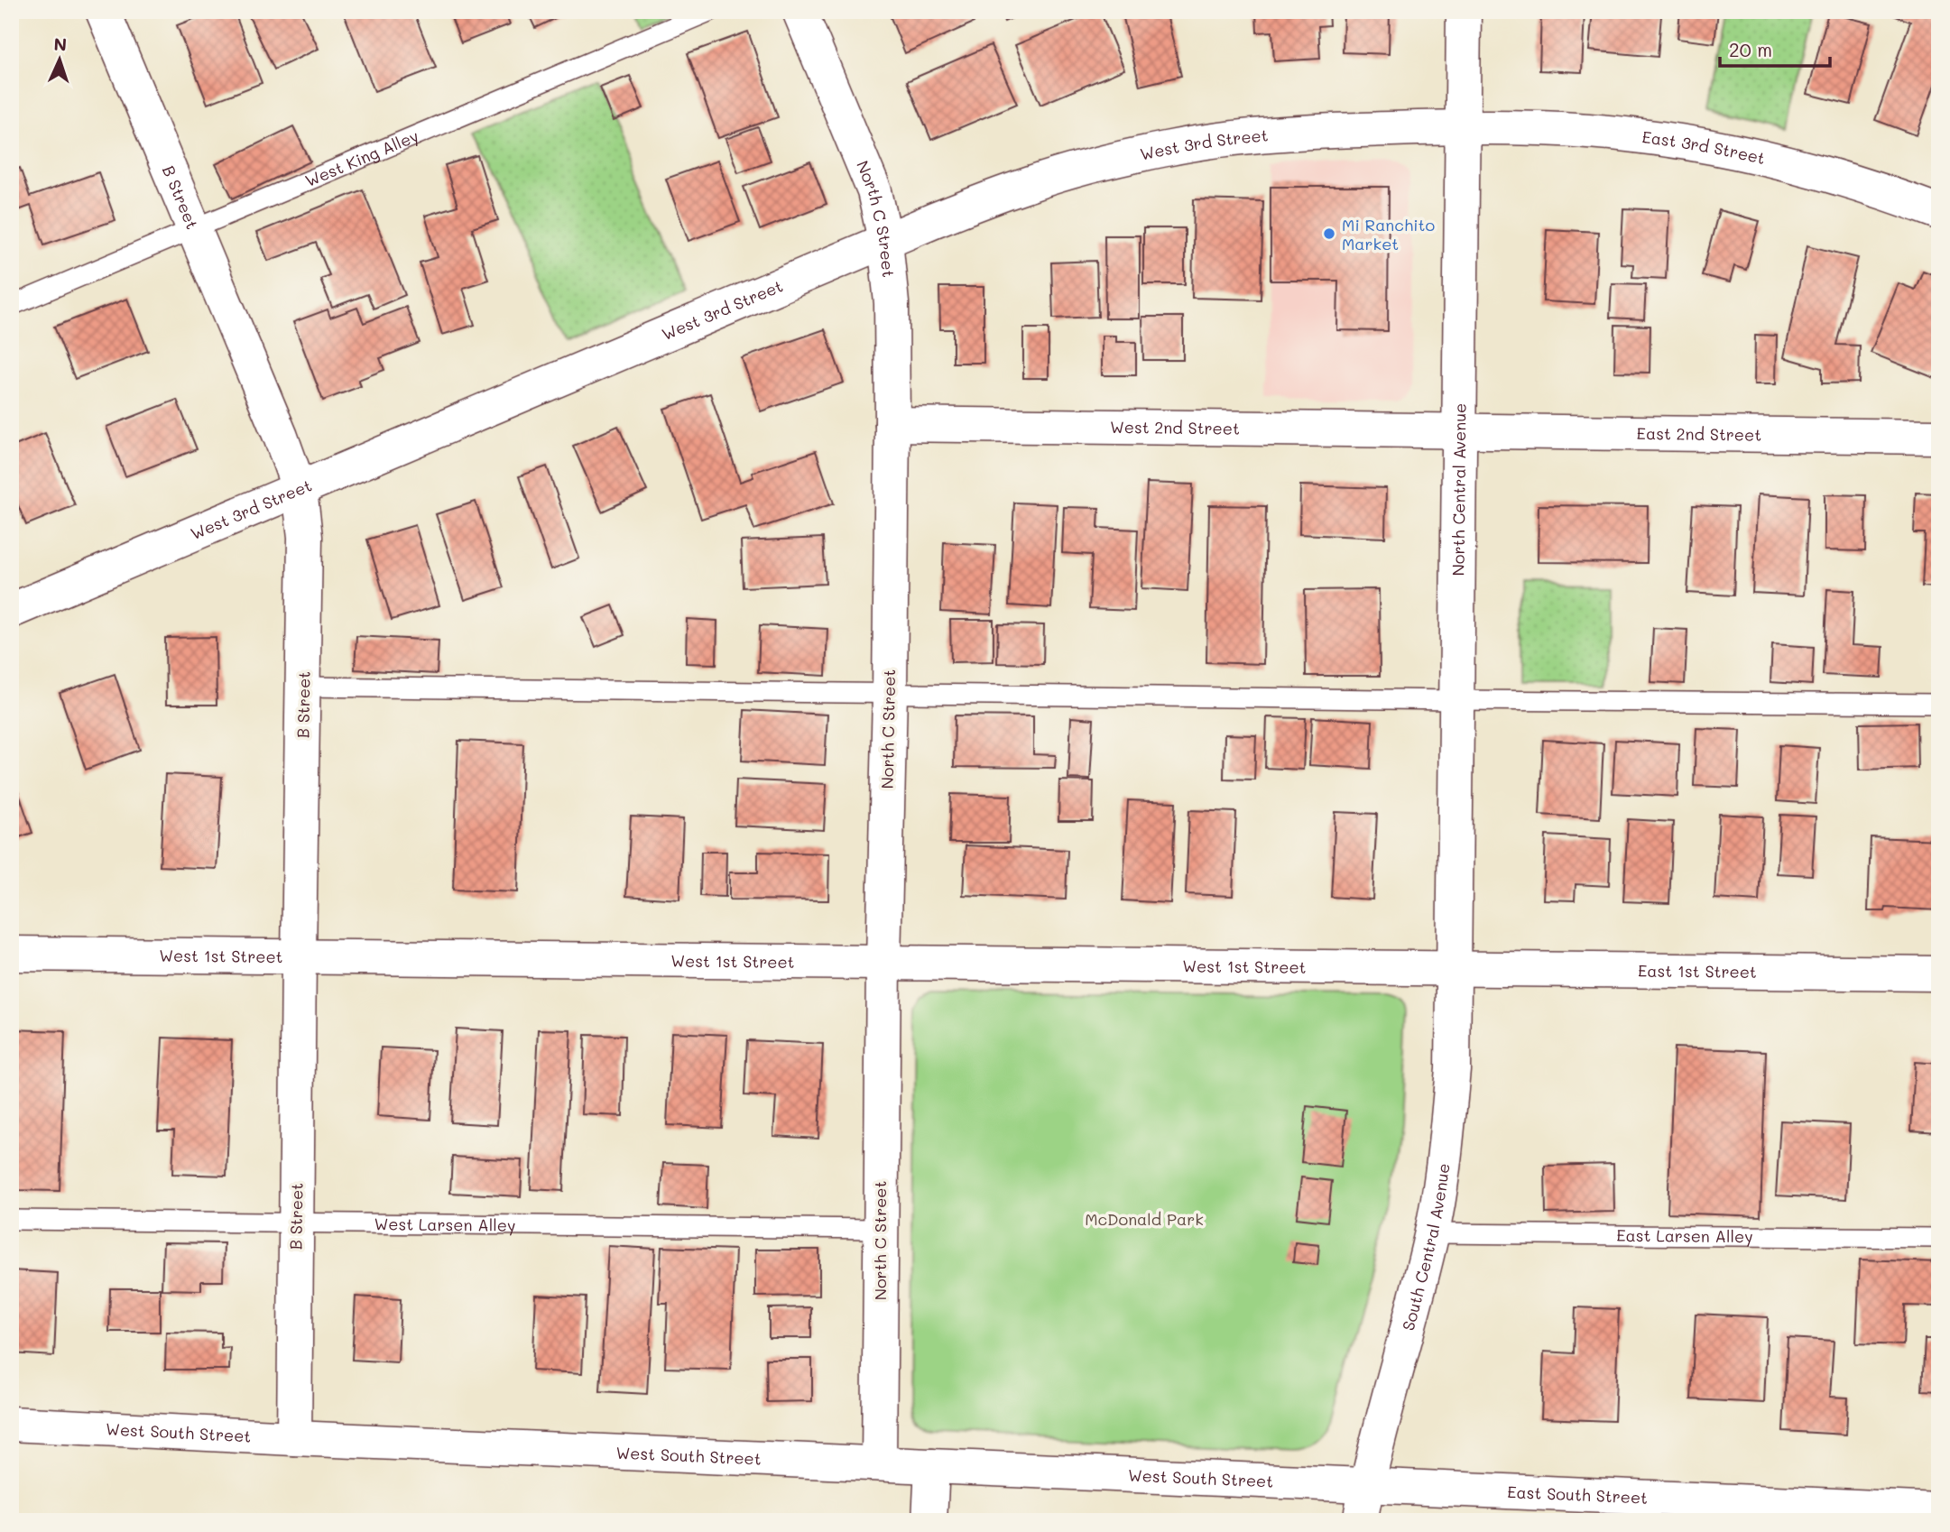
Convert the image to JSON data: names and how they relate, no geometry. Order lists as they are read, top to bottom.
{
  "streets": {
    "street": [
      "West 3rd Street",
      "East 3rd Street",
      "B Street",
      "North C Street",
      "West 2nd Street",
      "East 2nd Street",
      "North Central Avenue",
      "West 1st Street",
      "East 1st Street",
      "South Central Avenue",
      "West South Street",
      "East South Street"
    ],
    "lane": ["West King Alley", "West Larsen Alley", "East Larsen Alley"]
  },
  "crossings": [
    ["West 3rd Street", "East 3rd Street"],
    ["West 3rd Street", "B Street"],
    ["West 3rd Street", "North C Street"],
    ["West 3rd Street", "North Central Avenue"],
    ["East 3rd Street", "North Central Avenue"],
    ["West King Alley", "B Street"],
    ["B Street", "West 1st Street"],
    ["B Street", "West Larsen Alley"],
    ["B Street", "West South Street"],
    ["North C Street", "West 2nd Street"],
    ["North C Street", "West 1st Street"],
    ["North C Street", "West Larsen Alley"],
    ["North C Street", "West South Street"],
    ["West 2nd Street", "East 2nd Street"],
    ["West 2nd Street", "North Central Avenue"],
    ["East 2nd Street", "North Central Avenue"],
    ["North Central Avenue", "West 1st Street"],
    ["North Central Avenue", "East 1st Street"],
    ["North Central Avenue", "South Central Avenue"],
    ["West 1st Street", "East 1st Street"],
    ["West 1st Street", "South Central Avenue"],
    ["East 1st Street", "South Central Avenue"],
    ["East Larsen Alley", "South Central Avenue"],
    ["South Central Avenue", "West South Street"],
    ["South Central Avenue", "East South Street"],
    ["West South Street", "East South Street"]
  ],
  "parks": ["McDonald Park"],
  "places": ["Mi Ranchito Market"],
  "scale_bar": "20 m",
  "north": "top"
}
